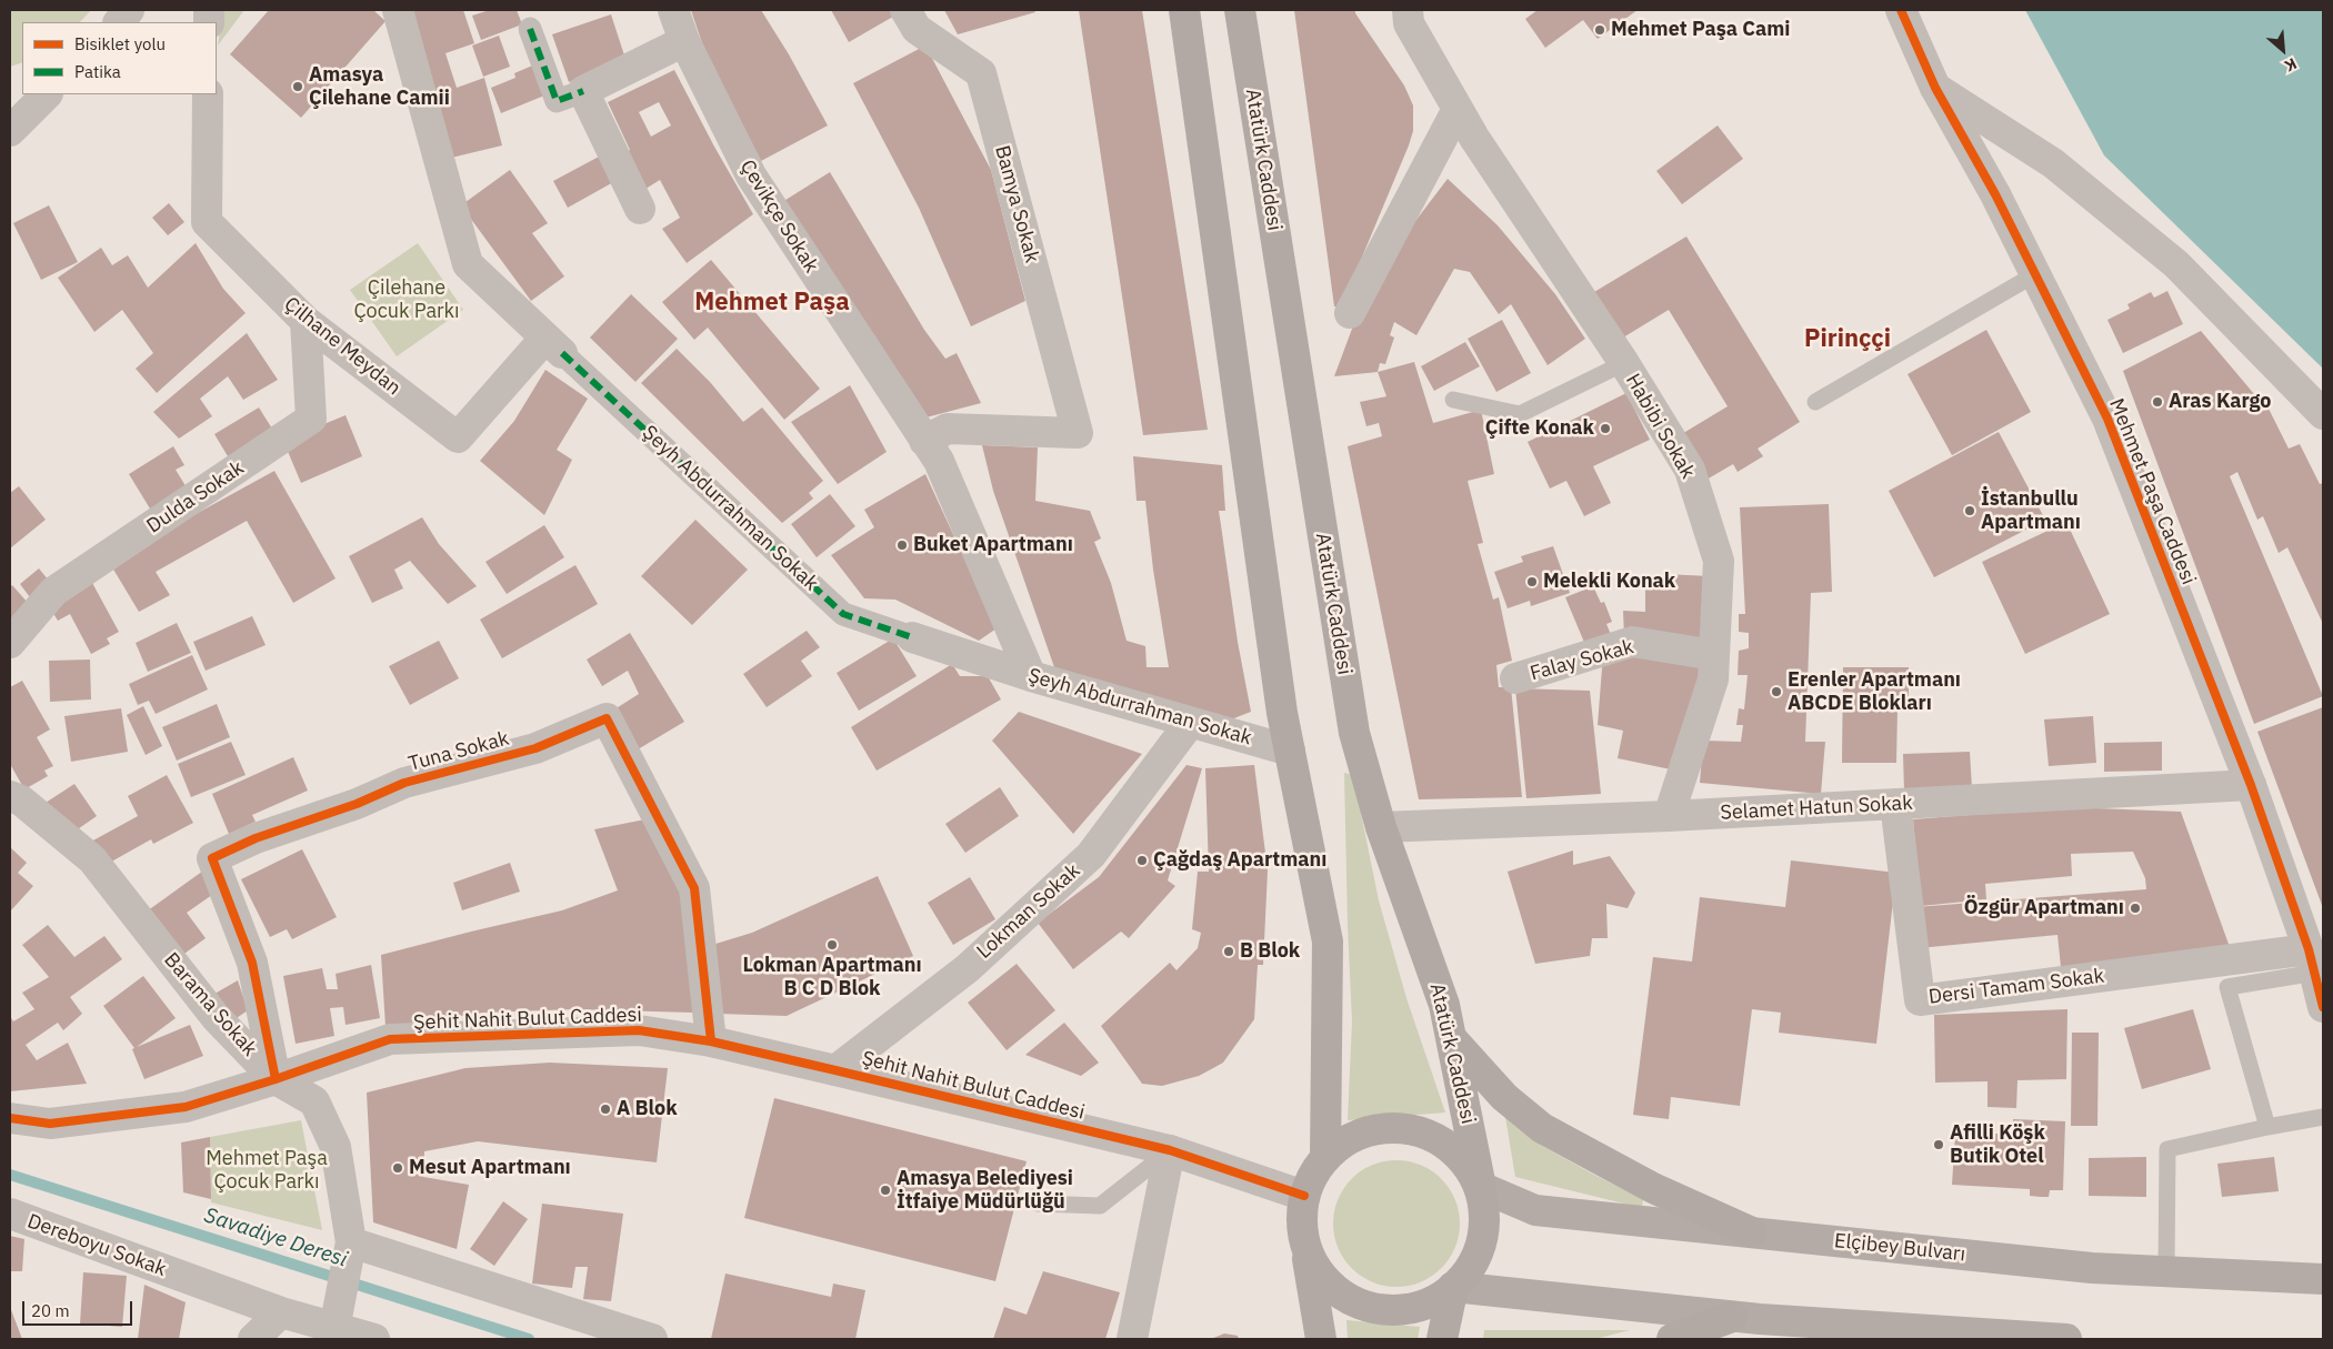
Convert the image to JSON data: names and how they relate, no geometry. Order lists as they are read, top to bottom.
{
  "streets": {
    "main road": ["Atatürk Caddesi", "Elçibey Bulvarı"],
    "street": [
      "Bamya Sokak",
      "Çevikçe Sokak",
      "Çilhane Meydan",
      "Habibi Sokak",
      "Mehmet Paşa Caddesi",
      "Dulda Sokak",
      "Şeyh Abdurrahman Sokak",
      "Falay Sokak",
      "Tuna Sokak",
      "Selamet Hatun Sokak",
      "Lokman Sokak",
      "Dersi Tamam Sokak",
      "Barama Sokak",
      "Şehit Nahit Bulut Caddesi",
      "Dereboyu Sokak"
    ]
  },
  "crossings": [
    ["Atatürk Caddesi", "Selamet Hatun Sokak"],
    ["Atatürk Caddesi", "Şehit Nahit Bulut Caddesi"],
    ["Atatürk Caddesi", "Elçibey Bulvarı"],
    ["Bamya Sokak", "Çevikçe Sokak"],
    ["Çevikçe Sokak", "Şeyh Abdurrahman Sokak"],
    ["Çilhane Meydan", "Dulda Sokak"],
    ["Çilhane Meydan", "Şeyh Abdurrahman Sokak"],
    ["Habibi Sokak", "Falay Sokak"],
    ["Habibi Sokak", "Selamet Hatun Sokak"],
    ["Mehmet Paşa Caddesi", "Selamet Hatun Sokak"],
    ["Mehmet Paşa Caddesi", "Dersi Tamam Sokak"],
    ["Şeyh Abdurrahman Sokak", "Lokman Sokak"],
    ["Tuna Sokak", "Barama Sokak"],
    ["Tuna Sokak", "Şehit Nahit Bulut Caddesi"],
    ["Selamet Hatun Sokak", "Dersi Tamam Sokak"],
    ["Lokman Sokak", "Şehit Nahit Bulut Caddesi"],
    ["Barama Sokak", "Şehit Nahit Bulut Caddesi"],
    ["Barama Sokak", "Dereboyu Sokak"],
    ["Şehit Nahit Bulut Caddesi", "Elçibey Bulvarı"]
  ],
  "districts": ["Mehmet Paşa", "Pirinççi"],
  "water": ["Savadiye Deresi"],
  "parks": ["Çilehane Çocuk Parkı", "Mehmet Paşa Çocuk Parkı"],
  "places": [
    "Mehmet Paşa Cami",
    "Amasya Çilehane Camii",
    "Aras Kargo",
    "Çifte Konak",
    "İstanbullu Apartmanı",
    "Buket Apartmanı",
    "Melekli Konak",
    "Erenler Apartmanı ABCDE Blokları",
    "Çağdaş Apartmanı",
    "Özgür Apartmanı",
    "Lokman Apartmanı B C D Blok",
    "B Blok",
    "A Blok",
    "Afilli Köşk Butik Otel",
    "Mesut Apartmanı",
    "Amasya Belediyesi İtfaiye Müdürlüğü"
  ],
  "legend": ["Bisiklet yolu", "Patika"],
  "scale_bar": "20 m",
  "north": "bottom right"
}
